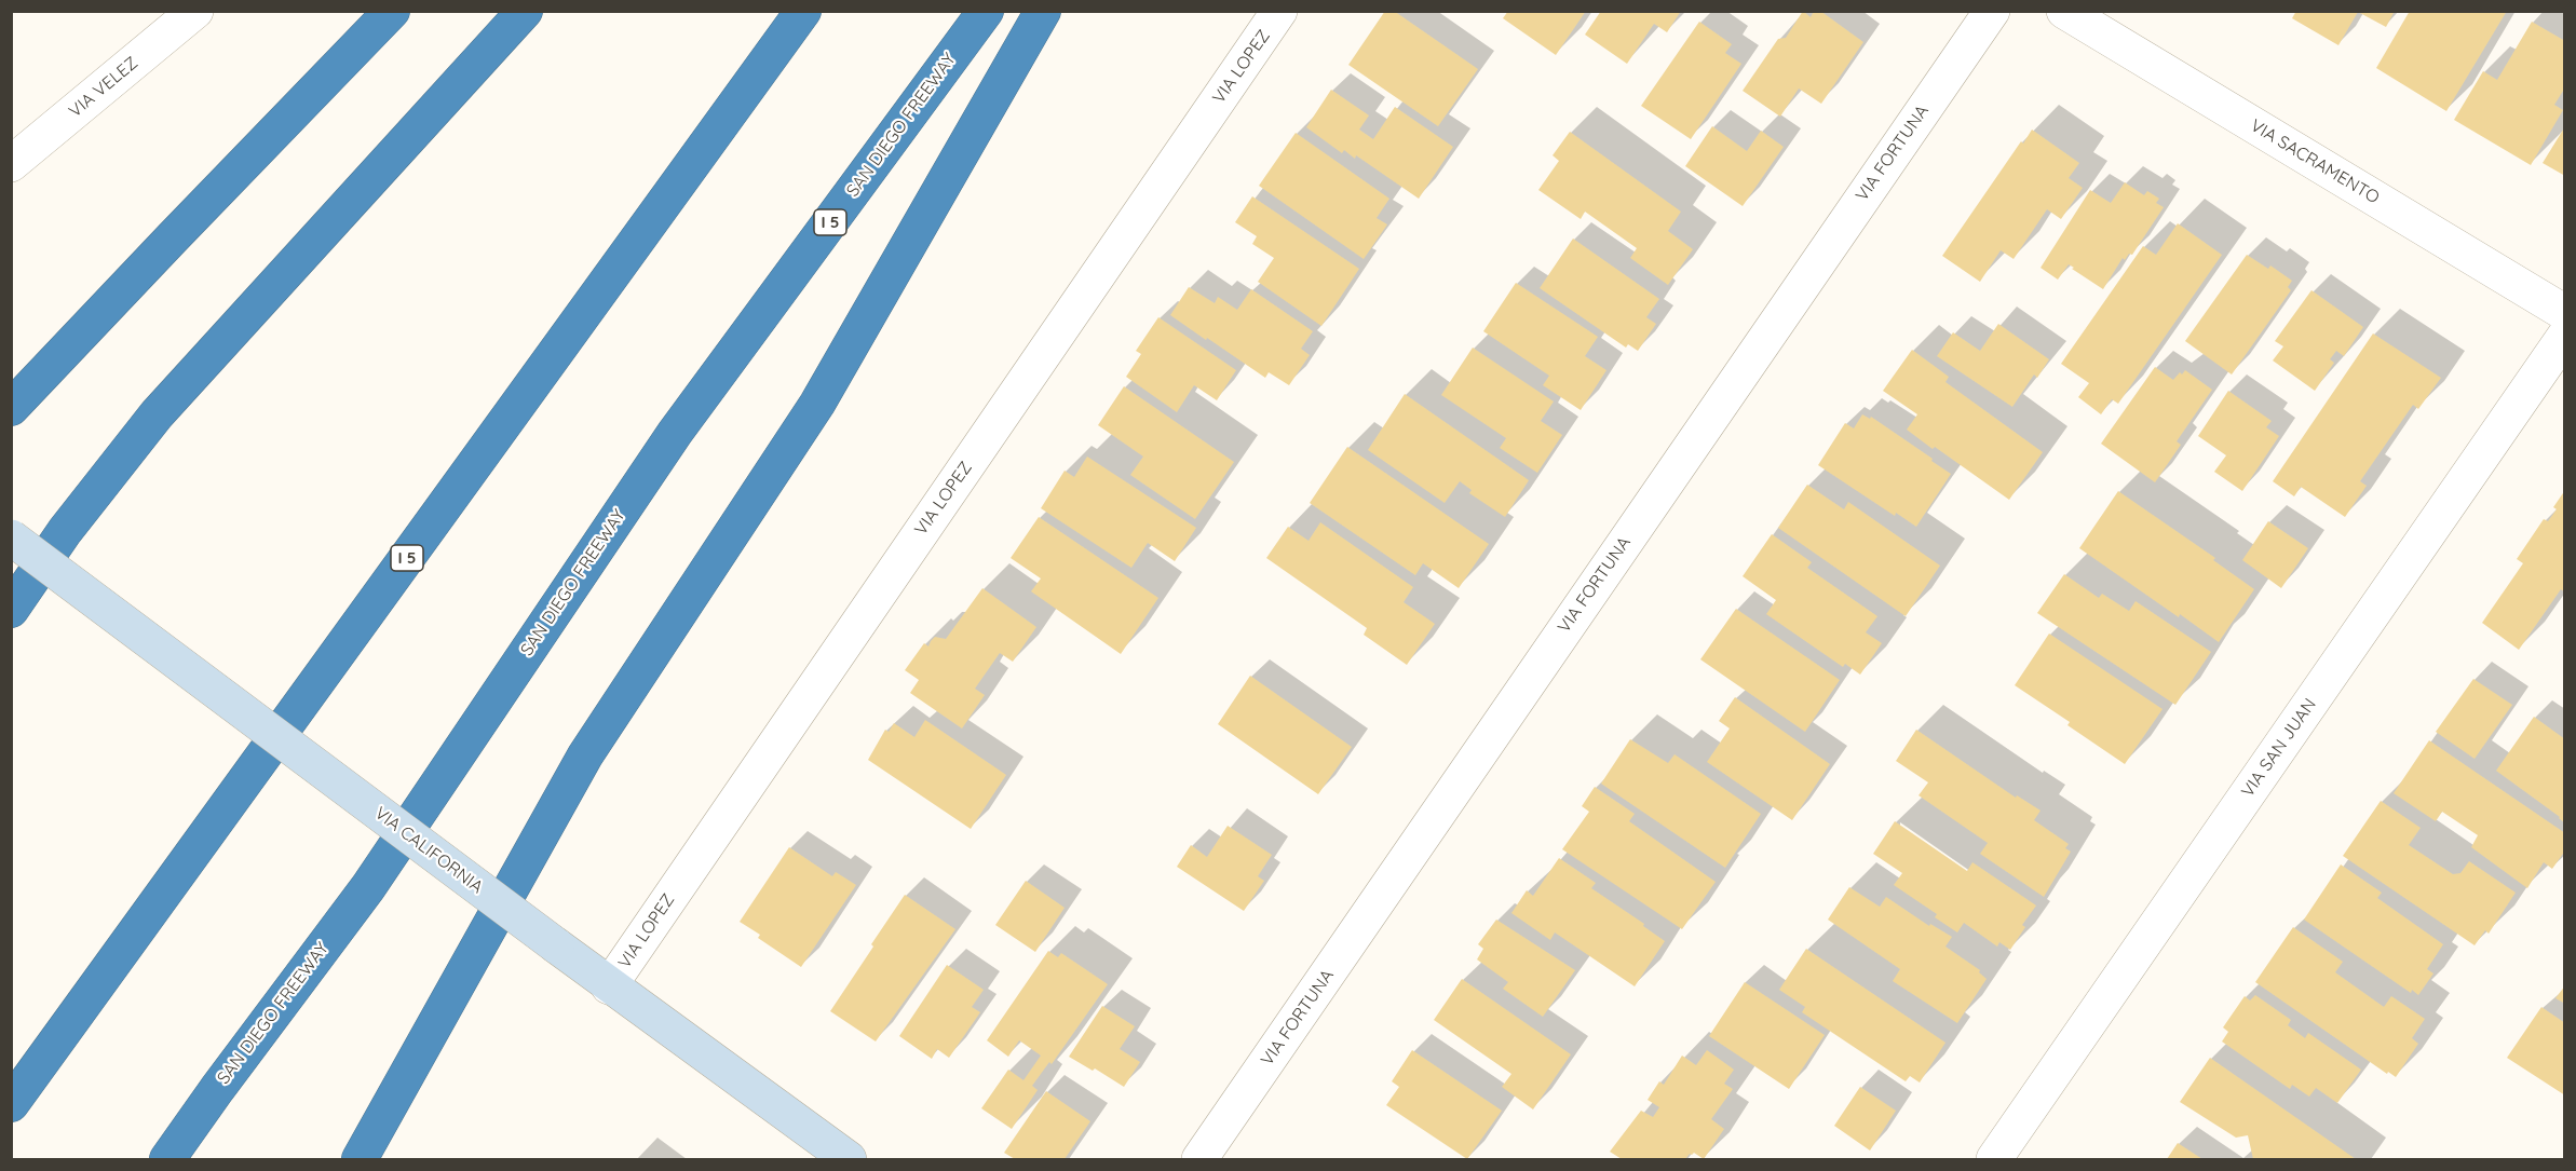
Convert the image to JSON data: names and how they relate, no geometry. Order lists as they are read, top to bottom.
{
  "streets": {
    "highway": ["SAN DIEGO FREEWAY", "I 5"],
    "main road": ["VIA CALIFORNIA"],
    "street": [
      "VIA LOPEZ",
      "VIA VELEZ",
      "VIA FORTUNA",
      "VIA SACRAMENTO",
      "VIA SAN JUAN"
    ]
  },
  "crossings": [
    ["VIA LOPEZ", "VIA CALIFORNIA"]
  ]
}
